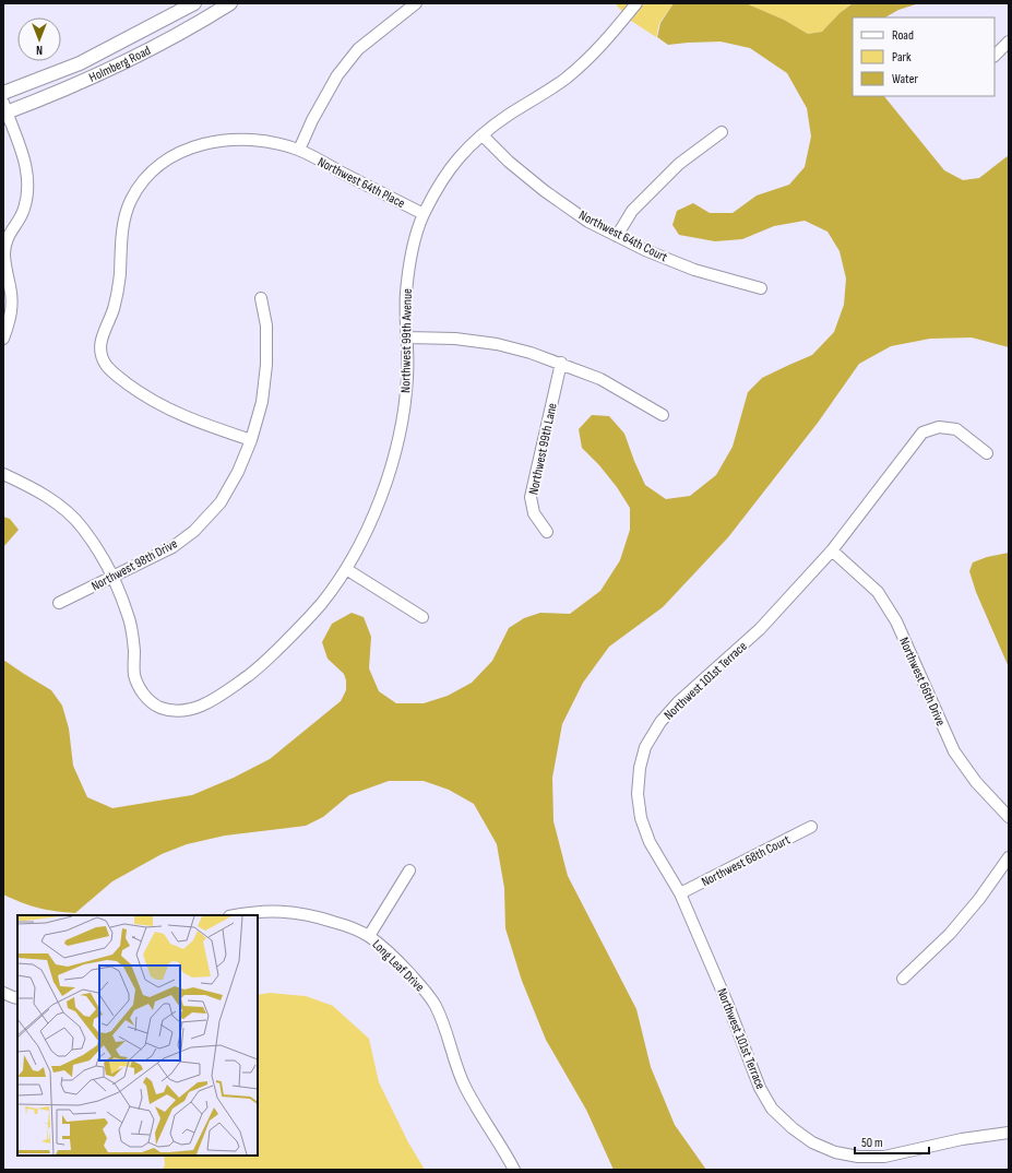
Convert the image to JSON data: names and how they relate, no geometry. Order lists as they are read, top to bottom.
{
  "streets": {
    "street": [
      "Holmberg Road",
      "Northwest 64th Place",
      "Northwest 64th Court",
      "Northwest 99th Avenue",
      "Northwest 99th Lane",
      "Northwest 98th Drive",
      "Northwest 101st Terrace",
      "Northwest 66th Drive",
      "Northwest 68th Court",
      "Long Leaf Drive"
    ]
  },
  "crossings": [
    ["Northwest 64th Place", "Northwest 99th Avenue"],
    ["Northwest 64th Place", "Northwest 98th Drive"],
    ["Northwest 64th Court", "Northwest 99th Avenue"],
    ["Northwest 99th Avenue", "Northwest 98th Drive"],
    ["Northwest 101st Terrace", "Northwest 66th Drive"],
    ["Northwest 101st Terrace", "Northwest 68th Court"]
  ],
  "legend": ["Road", "Park", "Water"],
  "scale_bar": "50 m",
  "north": "bottom"
}
